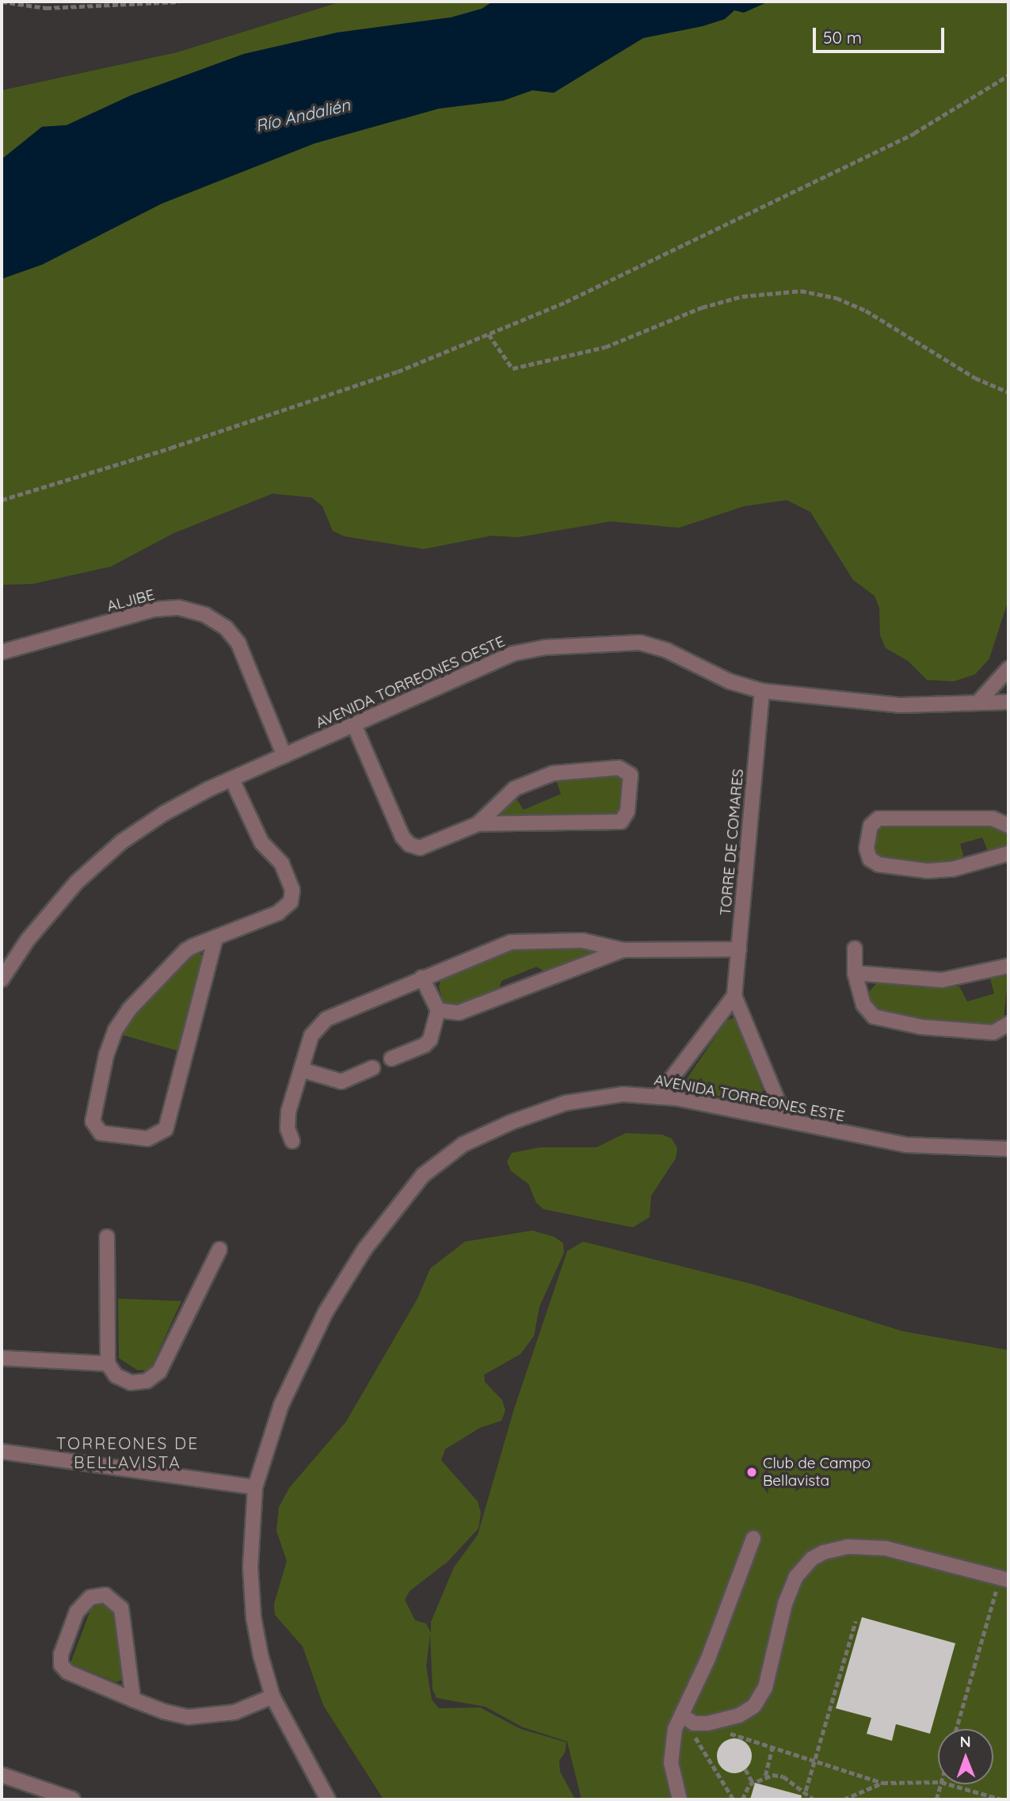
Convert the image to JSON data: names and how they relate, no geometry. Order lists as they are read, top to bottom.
{
  "streets": {
    "street": [
      "ALJIBE",
      "AVENIDA TORREONES OESTE",
      "TORRE DE COMARES",
      "AVENIDA TORREONES ESTE"
    ]
  },
  "crossings": [
    ["ALJIBE", "AVENIDA TORREONES OESTE"],
    ["AVENIDA TORREONES OESTE", "TORRE DE COMARES"],
    ["TORRE DE COMARES", "AVENIDA TORREONES ESTE"]
  ],
  "districts": ["TORREONES DE BELLAVISTA"],
  "water": ["Río Andalién"],
  "places": ["Club de Campo Bellavista"],
  "scale_bar": "50 m",
  "north": "top"
}
